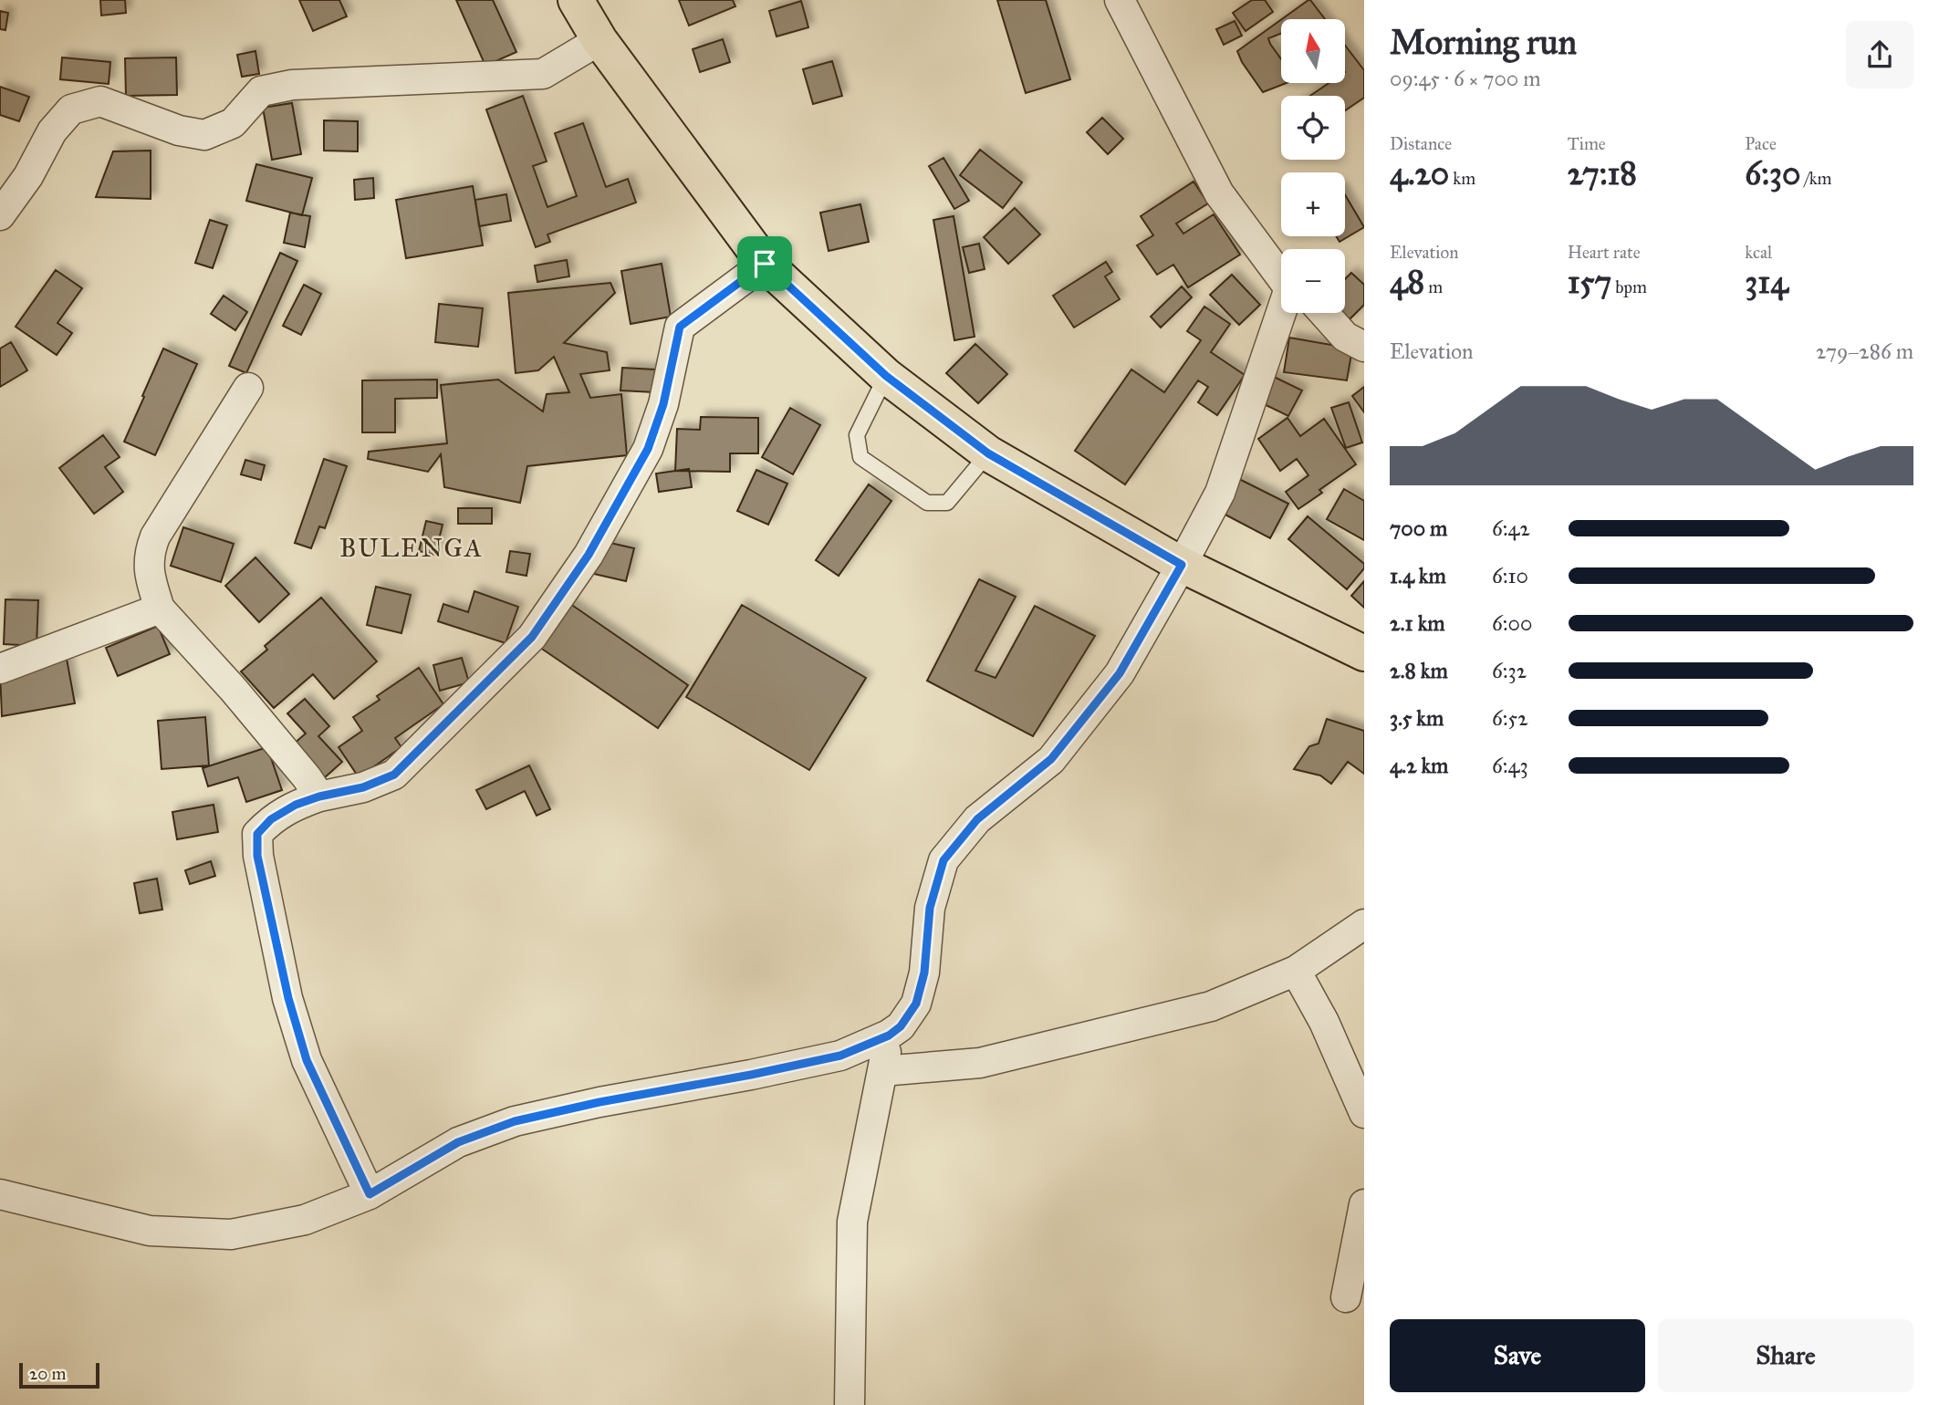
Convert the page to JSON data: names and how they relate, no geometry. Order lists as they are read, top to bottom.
{
  "districts": ["BULENGA"],
  "scale_bar": "20 m",
  "north": "top",
  "page": {
    "heading": ["Morning run", "09:45 · 6 × 700 m"],
    "map_buttons": ["+", "−"],
    "stats": [
      ["Distance", "4.20 km"],
      ["Time", "27:18"],
      ["Pace", "6:30 /km"],
      ["Elevation", "48 m"],
      ["Heart rate", "157 bpm"],
      ["kcal", "314"]
    ],
    "chart": ["Elevation", "279–286 m"],
    "list": [
      {
        "name": "700 m",
        "note": "6:42"
      },
      {
        "name": "1.4 km",
        "note": "6:10"
      },
      {
        "name": "2.1 km",
        "note": "6:00"
      },
      {
        "name": "2.8 km",
        "note": "6:32"
      },
      {
        "name": "3.5 km",
        "note": "6:52"
      },
      {
        "name": "4.2 km",
        "note": "6:43"
      }
    ],
    "buttons": ["Save", "Share"],
    "scale": "20 m"
  }
}
